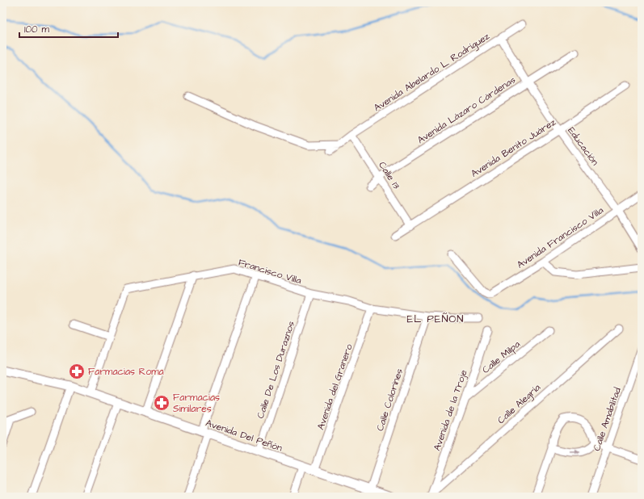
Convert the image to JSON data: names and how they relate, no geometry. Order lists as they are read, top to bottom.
{
  "streets": {
    "street": [
      "Avenida Abelardo L. Rodríguez",
      "Avenida Lázaro Cárdenas",
      "Educación",
      "Avenida Benito Juárez",
      "Calle 13",
      "Avenida Francisco Villa",
      "Francisco Villa",
      "Calle Milpa",
      "Calle De Los Duraznos",
      "Avenida del Granero",
      "Calle Colorines",
      "Calle Alegría",
      "Avenida de la Troje",
      "Calle Amabilitad",
      "Avenida Del Peñón"
    ]
  },
  "crossings": [
    ["Avenida Abelardo L. Rodríguez", "Educación"],
    ["Avenida Abelardo L. Rodríguez", "Calle 13"],
    ["Avenida Lázaro Cárdenas", "Educación"],
    ["Avenida Lázaro Cárdenas", "Calle 13"],
    ["Educación", "Avenida Benito Juárez"],
    ["Educación", "Avenida Francisco Villa"],
    ["Avenida Benito Juárez", "Calle 13"],
    ["Francisco Villa", "Calle De Los Duraznos"],
    ["Francisco Villa", "Avenida del Granero"],
    ["Francisco Villa", "Calle Colorines"],
    ["Francisco Villa", "Avenida Del Peñón"],
    ["Calle Milpa", "Avenida de la Troje"],
    ["Calle De Los Duraznos", "Avenida Del Peñón"],
    ["Avenida del Granero", "Avenida Del Peñón"],
    ["Calle Colorines", "Avenida Del Peñón"],
    ["Calle Alegría", "Avenida de la Troje"]
  ],
  "districts": ["EL PEÑON"],
  "places": {
    "pharmacy": ["Farmacias Roma", "Farmacias Similares"]
  },
  "scale_bar": "100 m"
}
